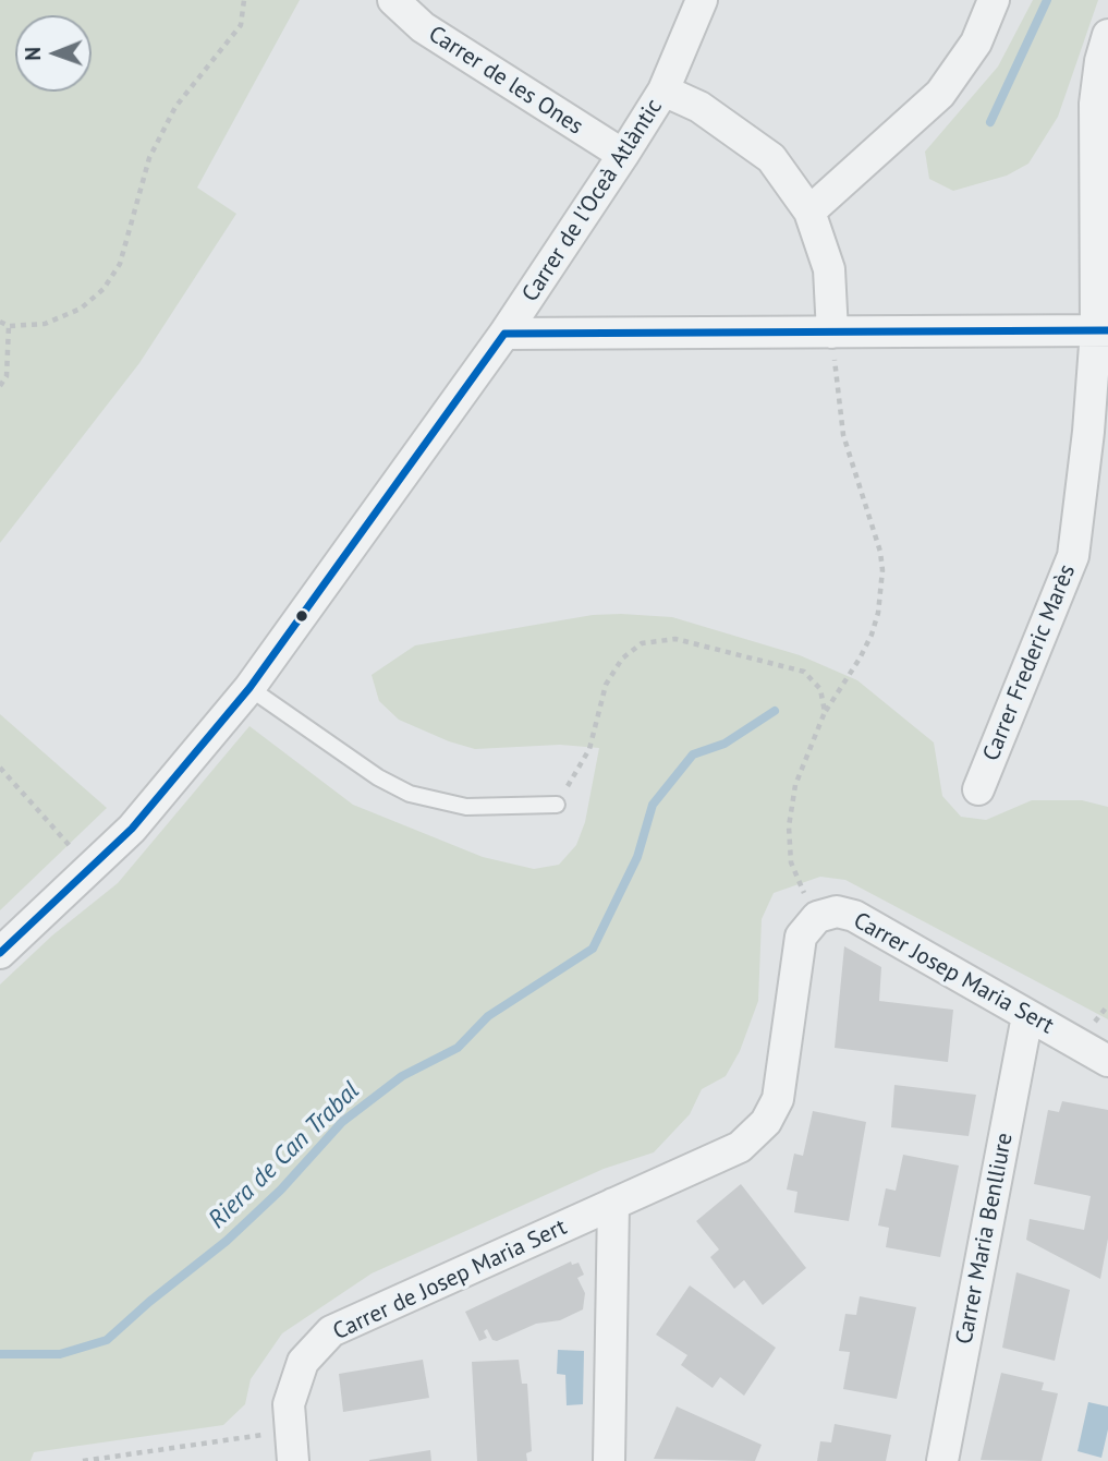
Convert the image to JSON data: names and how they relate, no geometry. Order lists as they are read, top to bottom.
{
  "streets": {
    "street": [
      "Carrer de les Ones",
      "Carrer de l'Oceà Atlàntic",
      "Carrer Frederic Marès",
      "Carrer Josep Maria Sert",
      "Carrer Maria Benlliure",
      "Carrer de Josep Maria Sert"
    ]
  },
  "crossings": [
    ["Carrer de les Ones", "Carrer de l'Oceà Atlàntic"],
    ["Carrer Josep Maria Sert", "Carrer Maria Benlliure"],
    ["Carrer Josep Maria Sert", "Carrer de Josep Maria Sert"]
  ],
  "water": ["Riera de Can Trabal"],
  "north": "left"
}
